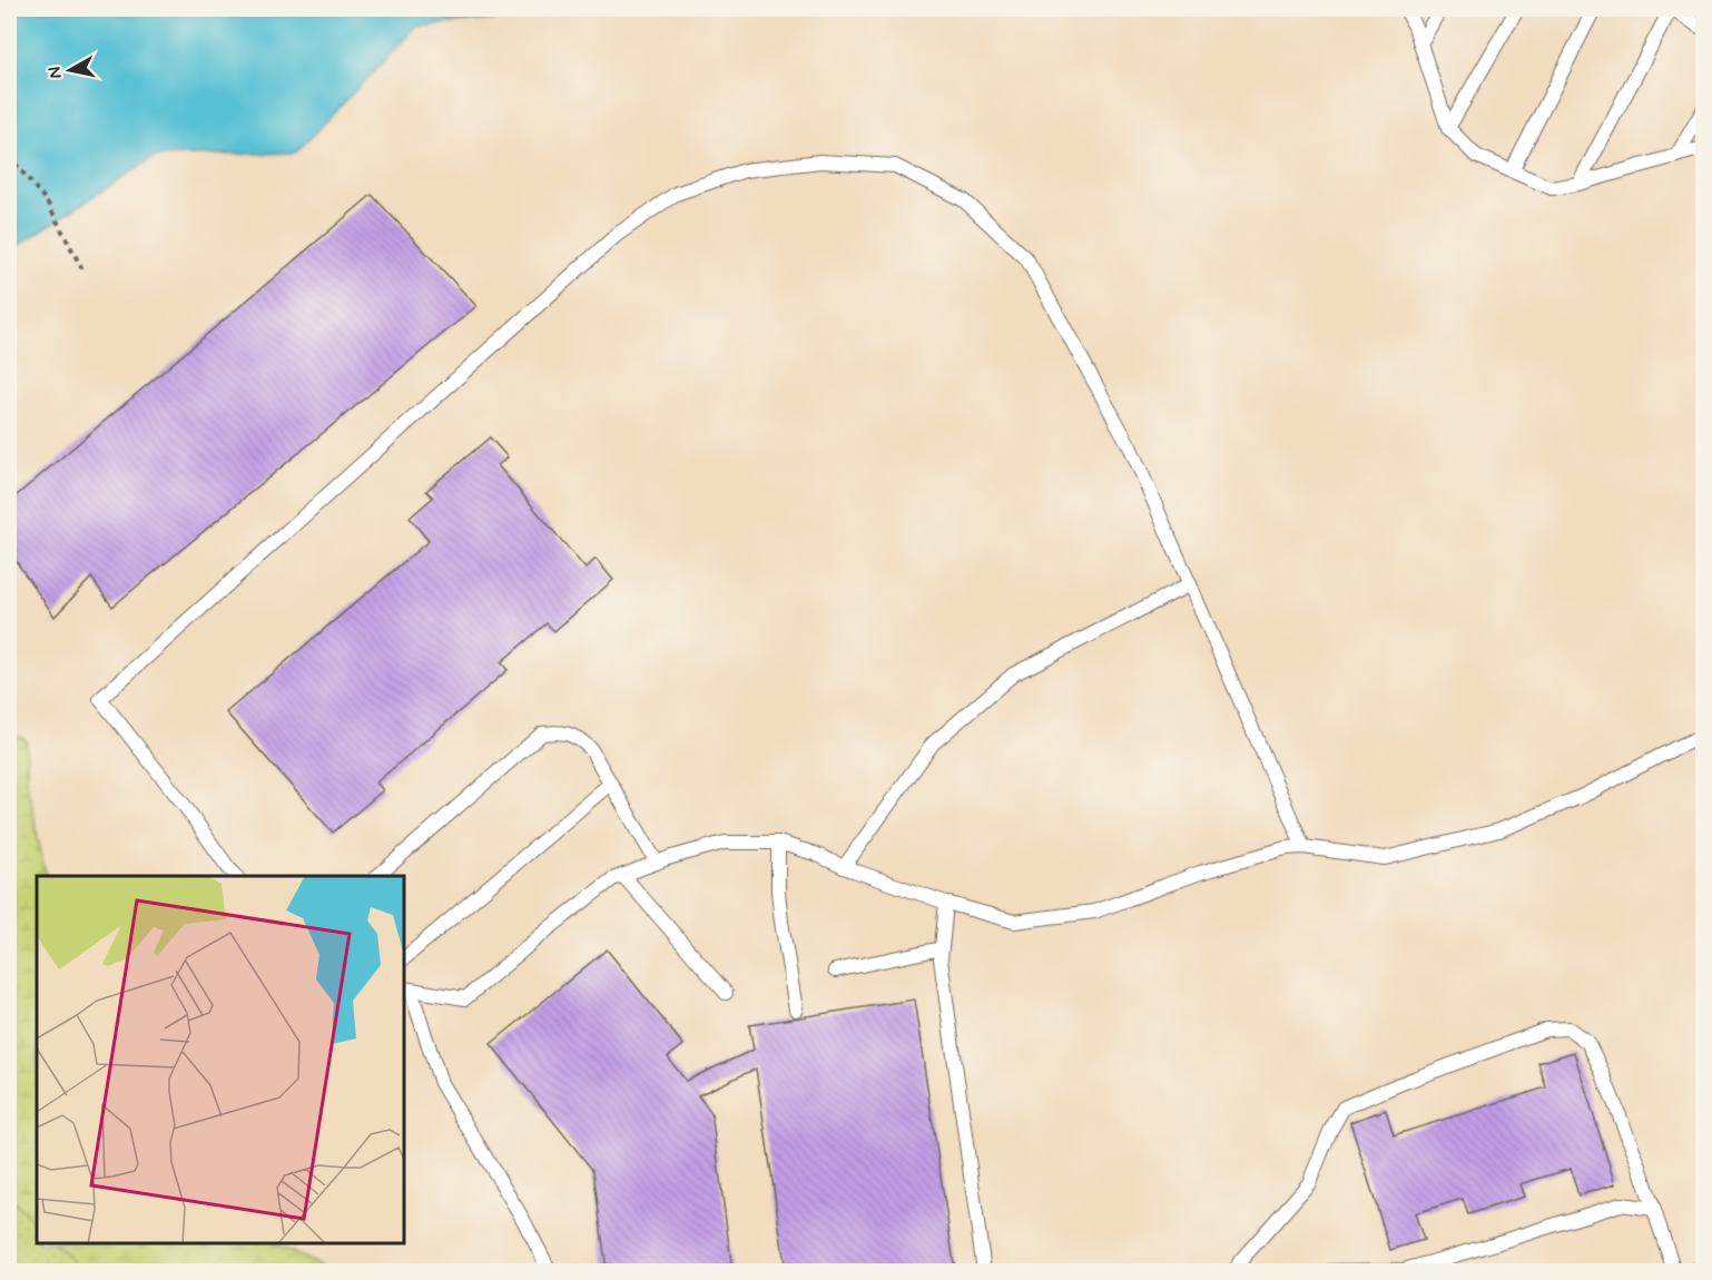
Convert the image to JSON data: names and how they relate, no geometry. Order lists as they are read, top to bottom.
{
  "north": "left"
}
